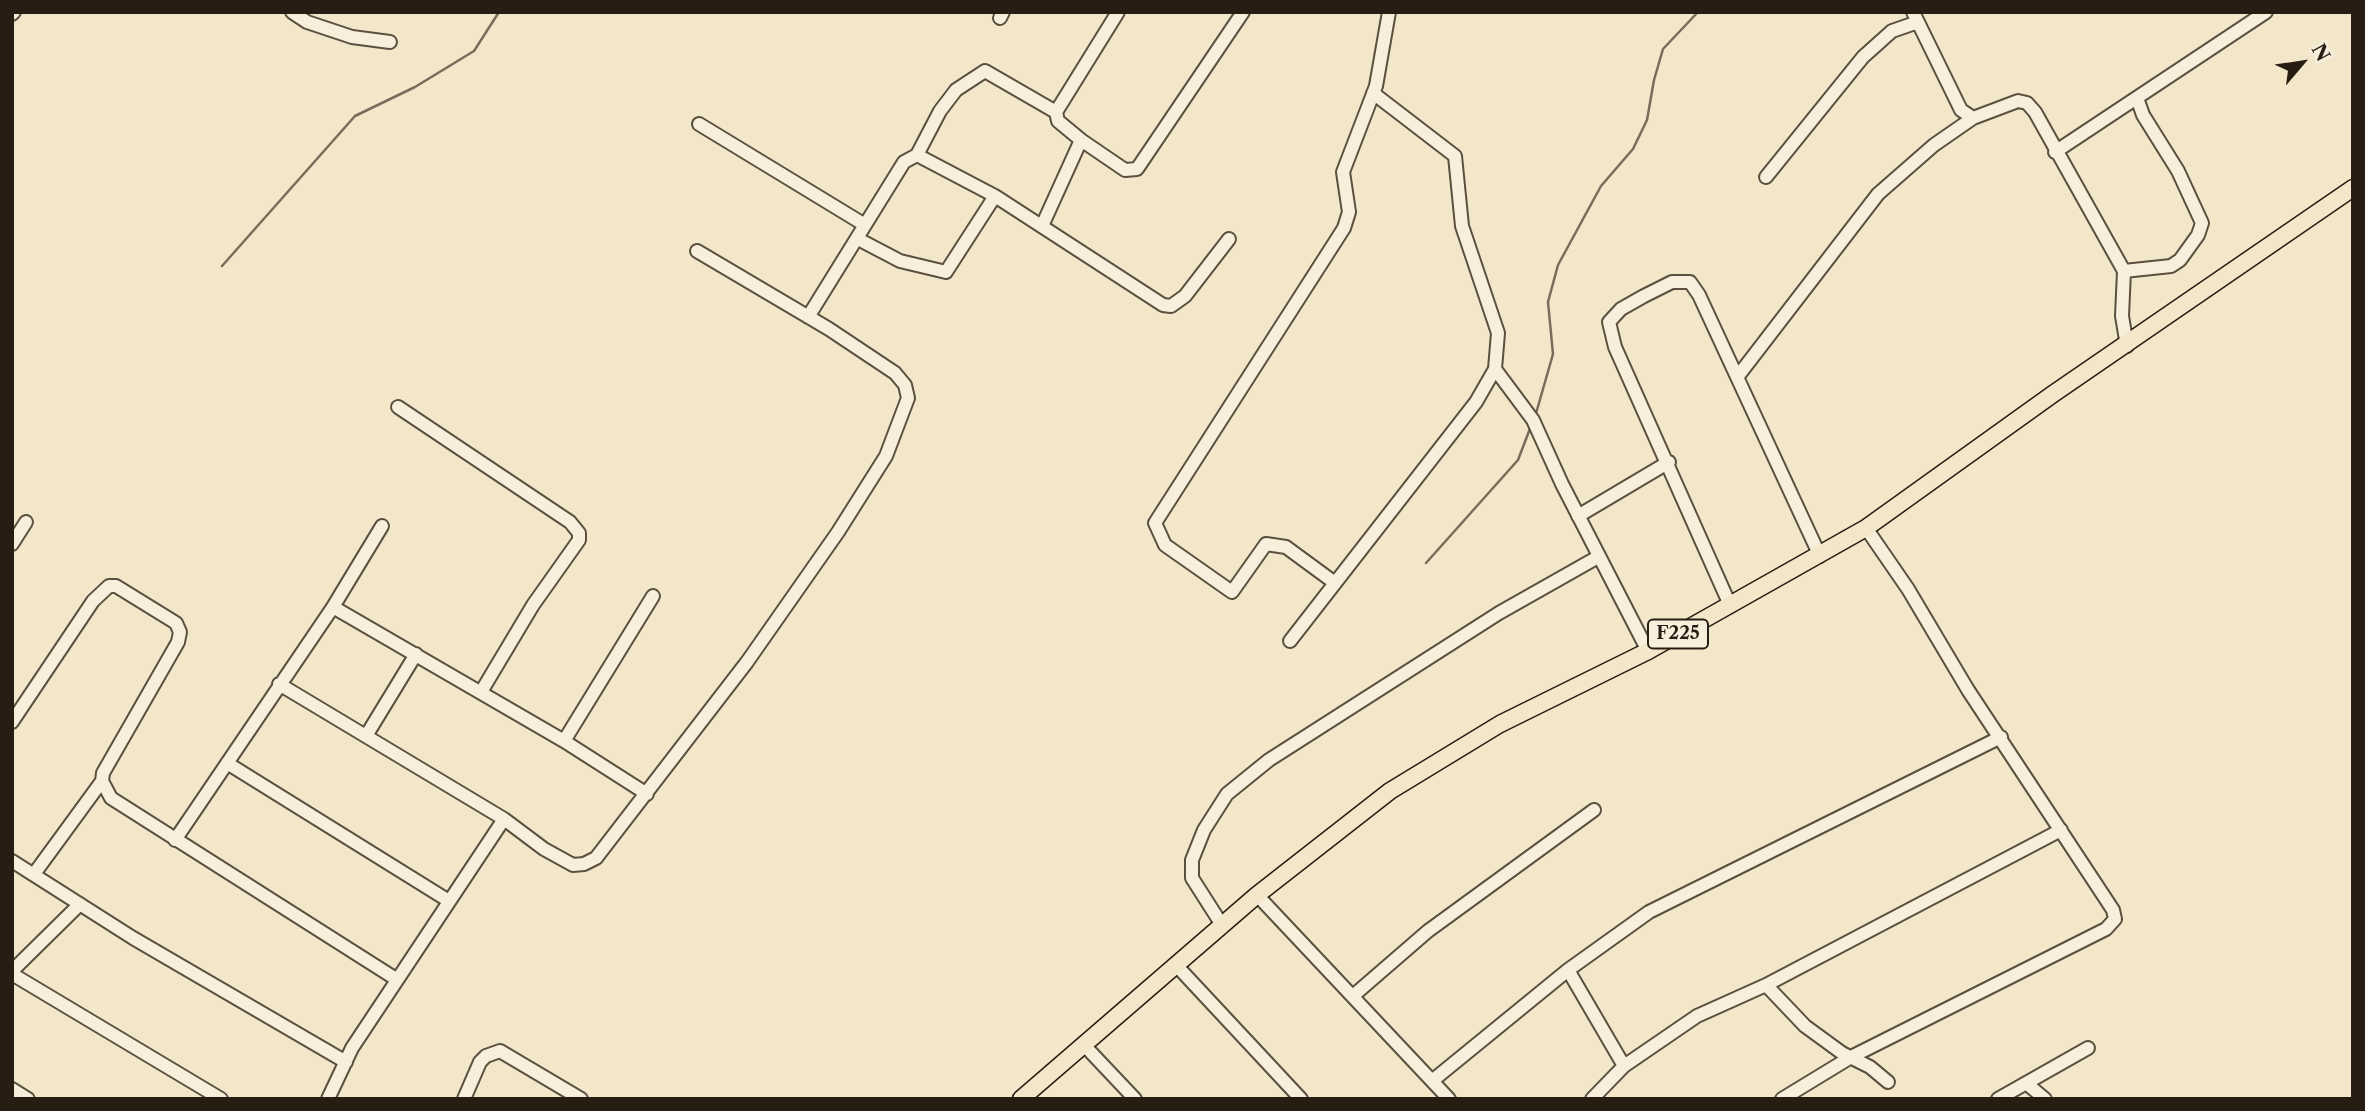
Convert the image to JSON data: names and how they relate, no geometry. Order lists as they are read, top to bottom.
{
  "streets": {
    "main road": ["F225"]
  },
  "north": "top right"
}
